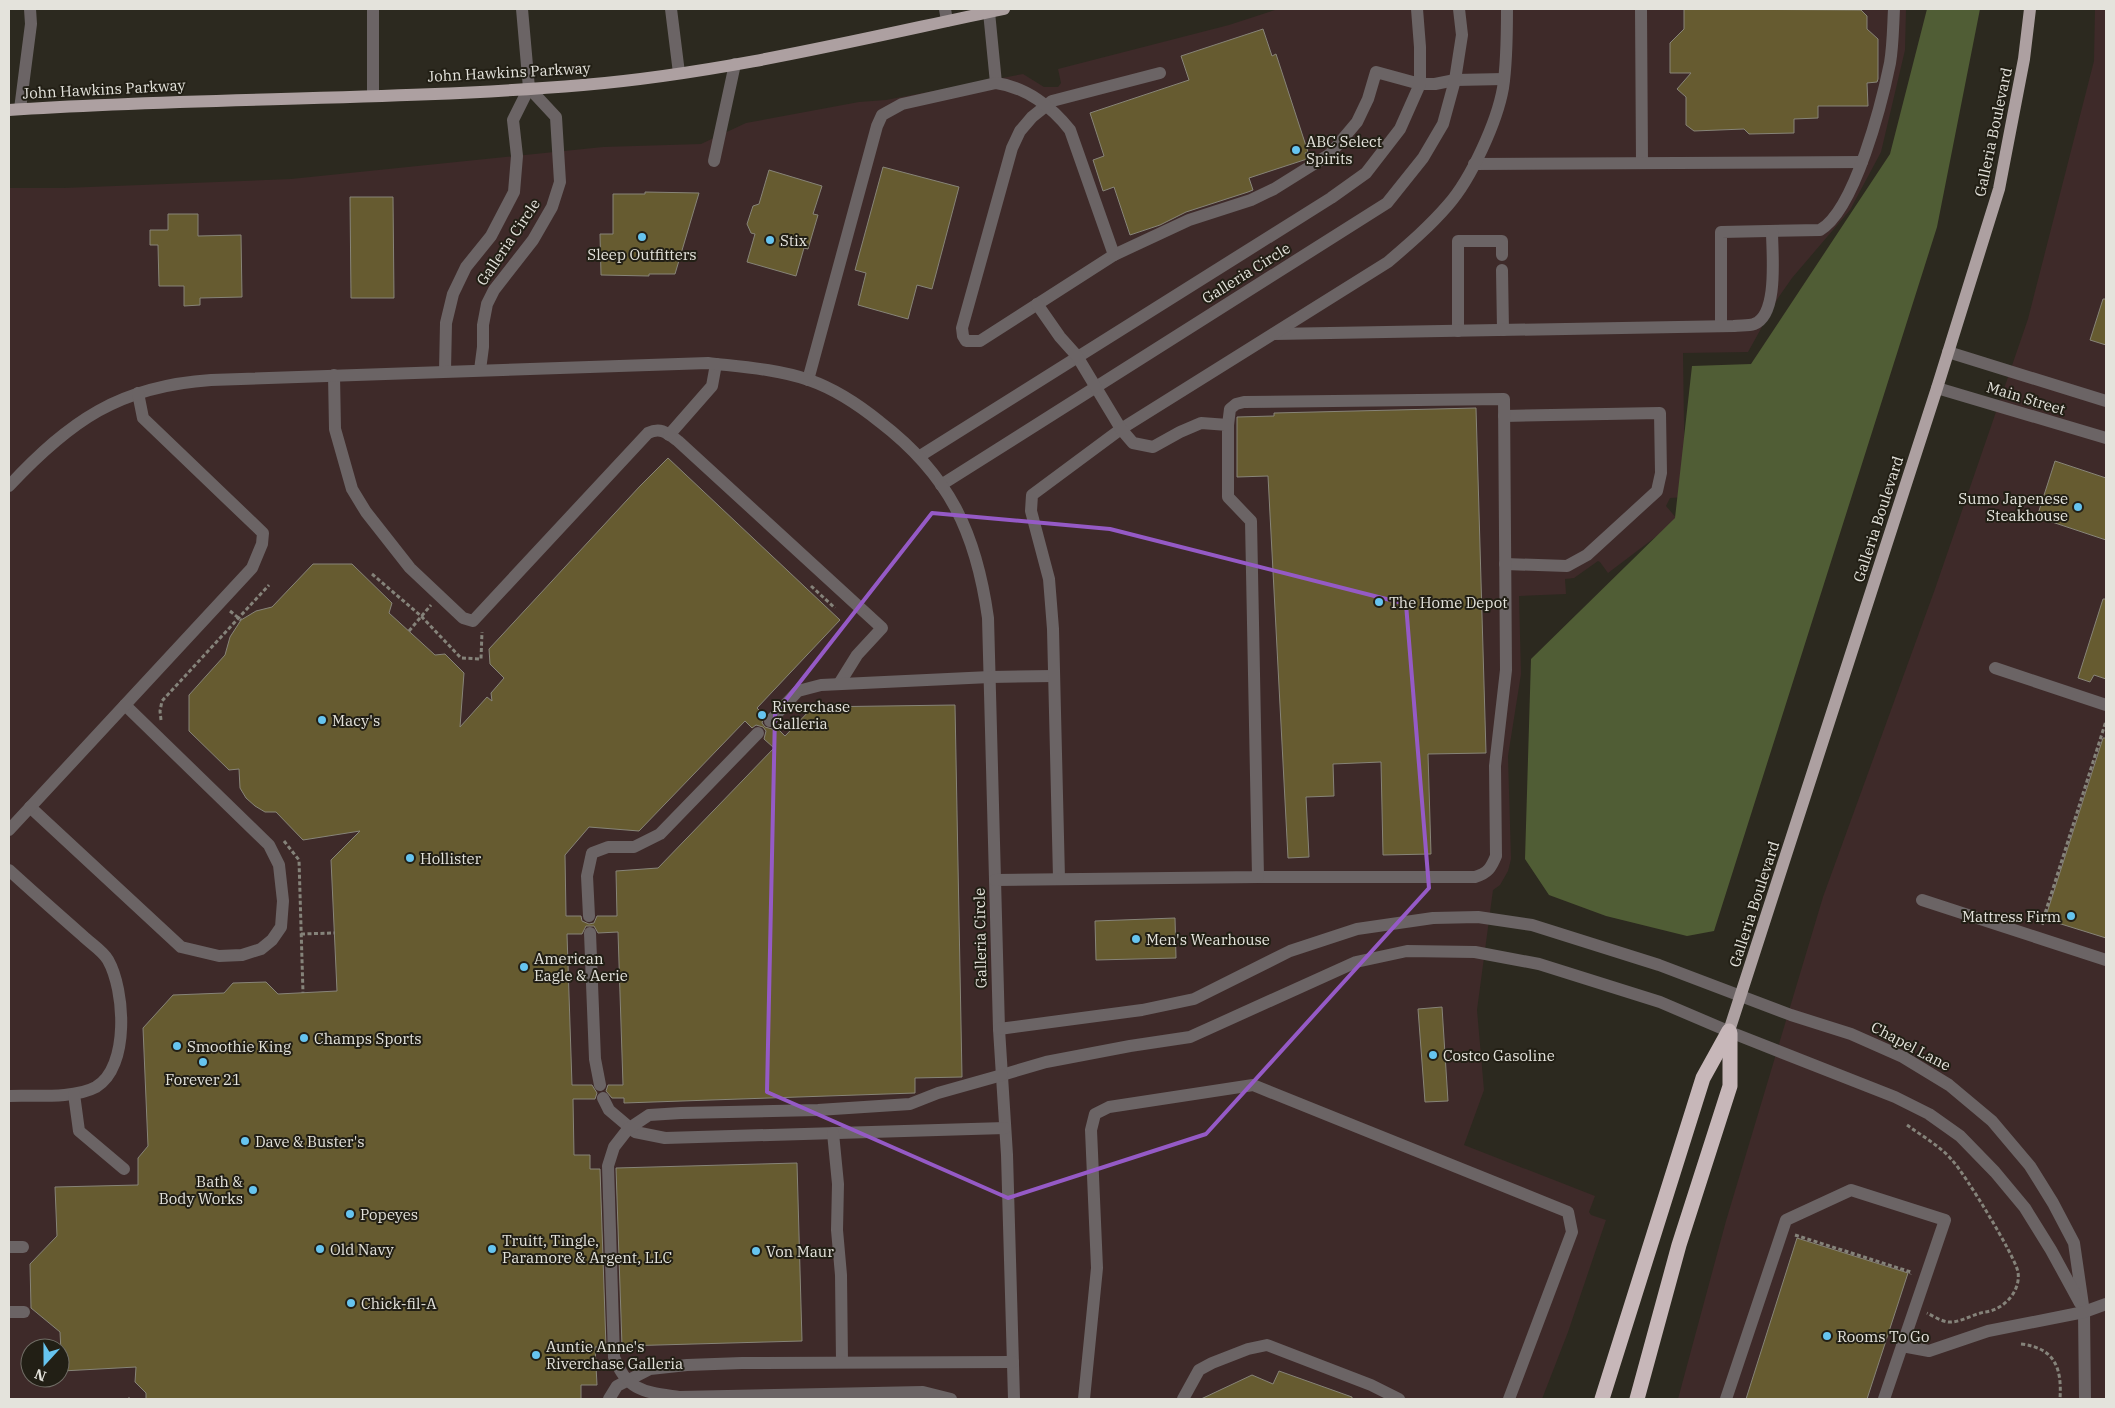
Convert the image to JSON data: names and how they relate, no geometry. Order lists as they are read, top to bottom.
{
  "streets": {
    "main road": ["John Hawkins Parkway", "Galleria Boulevard"],
    "street": ["Galleria Circle", "Main Street", "Chapel Lane"]
  },
  "crossings": [
    ["John Hawkins Parkway", "Galleria Circle"],
    ["Galleria Boulevard", "Main Street"],
    ["Galleria Boulevard", "Chapel Lane"],
    ["Galleria Circle", "Chapel Lane"]
  ],
  "places": [
    "ABC Select Spirits",
    "Sleep Outfitters",
    "Stix",
    "Sumo Japenese Steakhouse",
    "The Home Depot",
    "Riverchase Galleria",
    "Macy's",
    "Hollister",
    "Mattress Firm",
    "Men's Wearhouse",
    "American Eagle & Aerie",
    "Champs Sports",
    "Smoothie King",
    "Costco Gasoline",
    "Forever 21",
    "Dave & Buster's",
    "Bath & Body Works",
    "Popeyes",
    "Old Navy",
    "Truitt, Tingle, Paramore & Argent, LLC",
    "Von Maur",
    "Chick-fil-A",
    "Rooms To Go",
    "Auntie Anne's Riverchase Galleria"
  ],
  "north": "bottom"
}
